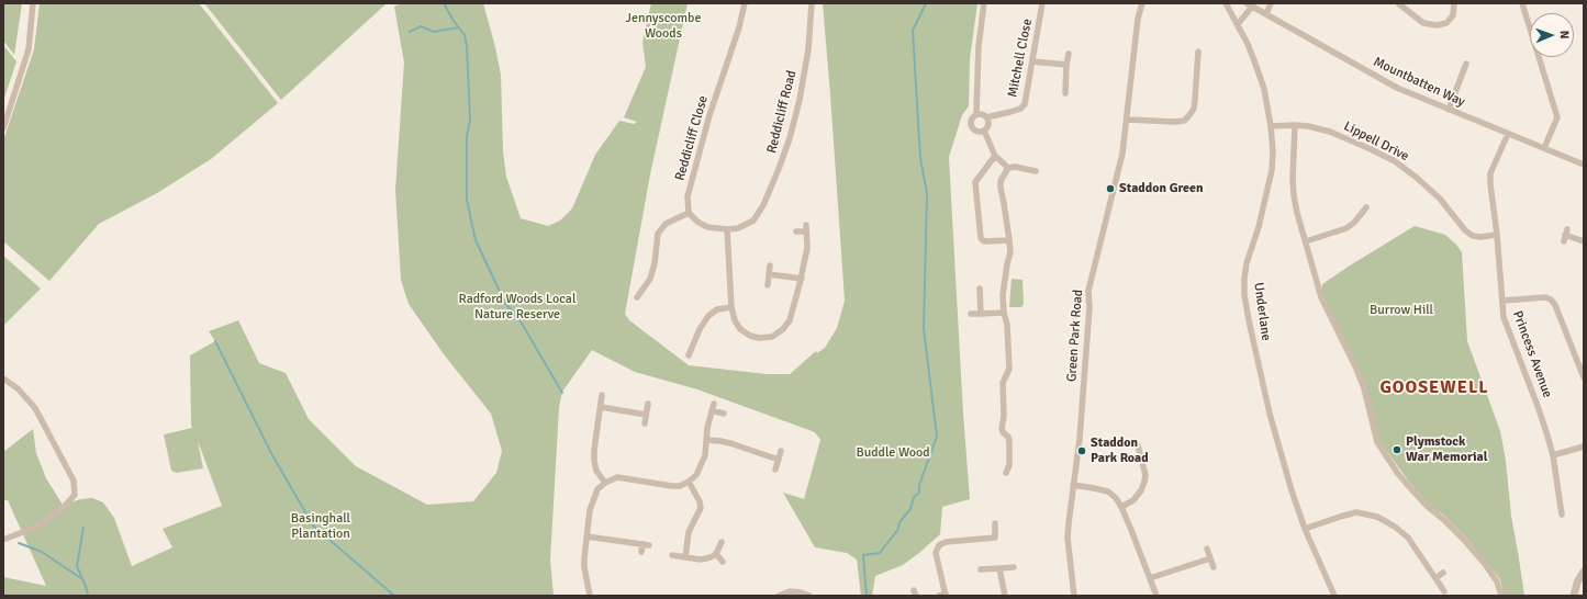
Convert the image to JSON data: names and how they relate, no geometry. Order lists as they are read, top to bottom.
{
  "streets": {
    "street": [
      "Mitchell Close",
      "Mountbatten Way",
      "Reddicliff Road",
      "Reddicliff Close",
      "Lippell Drive",
      "Underlane",
      "Green Park Road",
      "Princess Avenue"
    ]
  },
  "crossings": [
    ["Mountbatten Way", "Underlane"],
    ["Mountbatten Way", "Princess Avenue"],
    ["Lippell Drive", "Underlane"],
    ["Lippell Drive", "Princess Avenue"]
  ],
  "districts": ["GOOSEWELL"],
  "parks": [
    "Jennyscombe Woods",
    "Radford Woods Local Nature Reserve",
    "Burrow Hill",
    "Buddle Wood",
    "Basinghall Plantation"
  ],
  "places": ["Staddon Green", "Plymstock War Memorial", "Staddon Park Road"],
  "north": "right"
}
